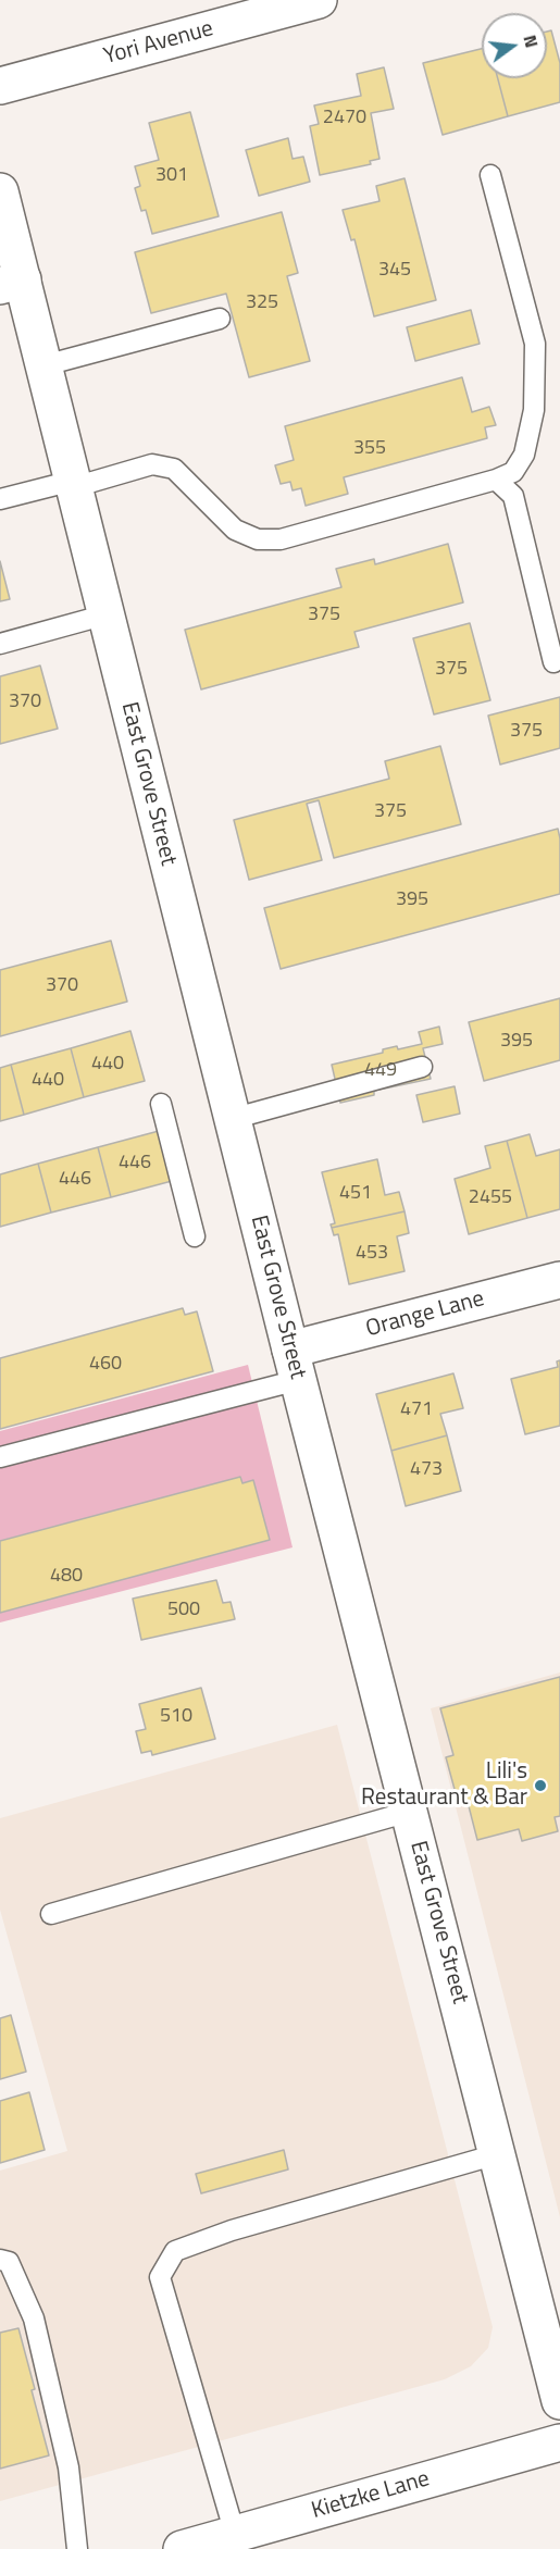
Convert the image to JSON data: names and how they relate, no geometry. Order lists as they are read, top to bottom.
{
  "streets": {
    "street": [
      "Yori Avenue",
      "East Grove Street",
      "Orange Lane",
      "Kietzke Lane"
    ]
  },
  "crossings": [
    ["East Grove Street", "Orange Lane"]
  ],
  "places": ["Lili's Restaurant & Bar"],
  "house_numbers": [
    "2470",
    "301",
    "345",
    "325",
    "355",
    "375",
    "375",
    "370",
    "375",
    "375",
    "395",
    "370",
    "395",
    "440",
    "449",
    "440",
    "446",
    "446",
    "451",
    "2455",
    "453",
    "460",
    "471",
    "473",
    "480",
    "500",
    "510"
  ],
  "north": "right"
}
